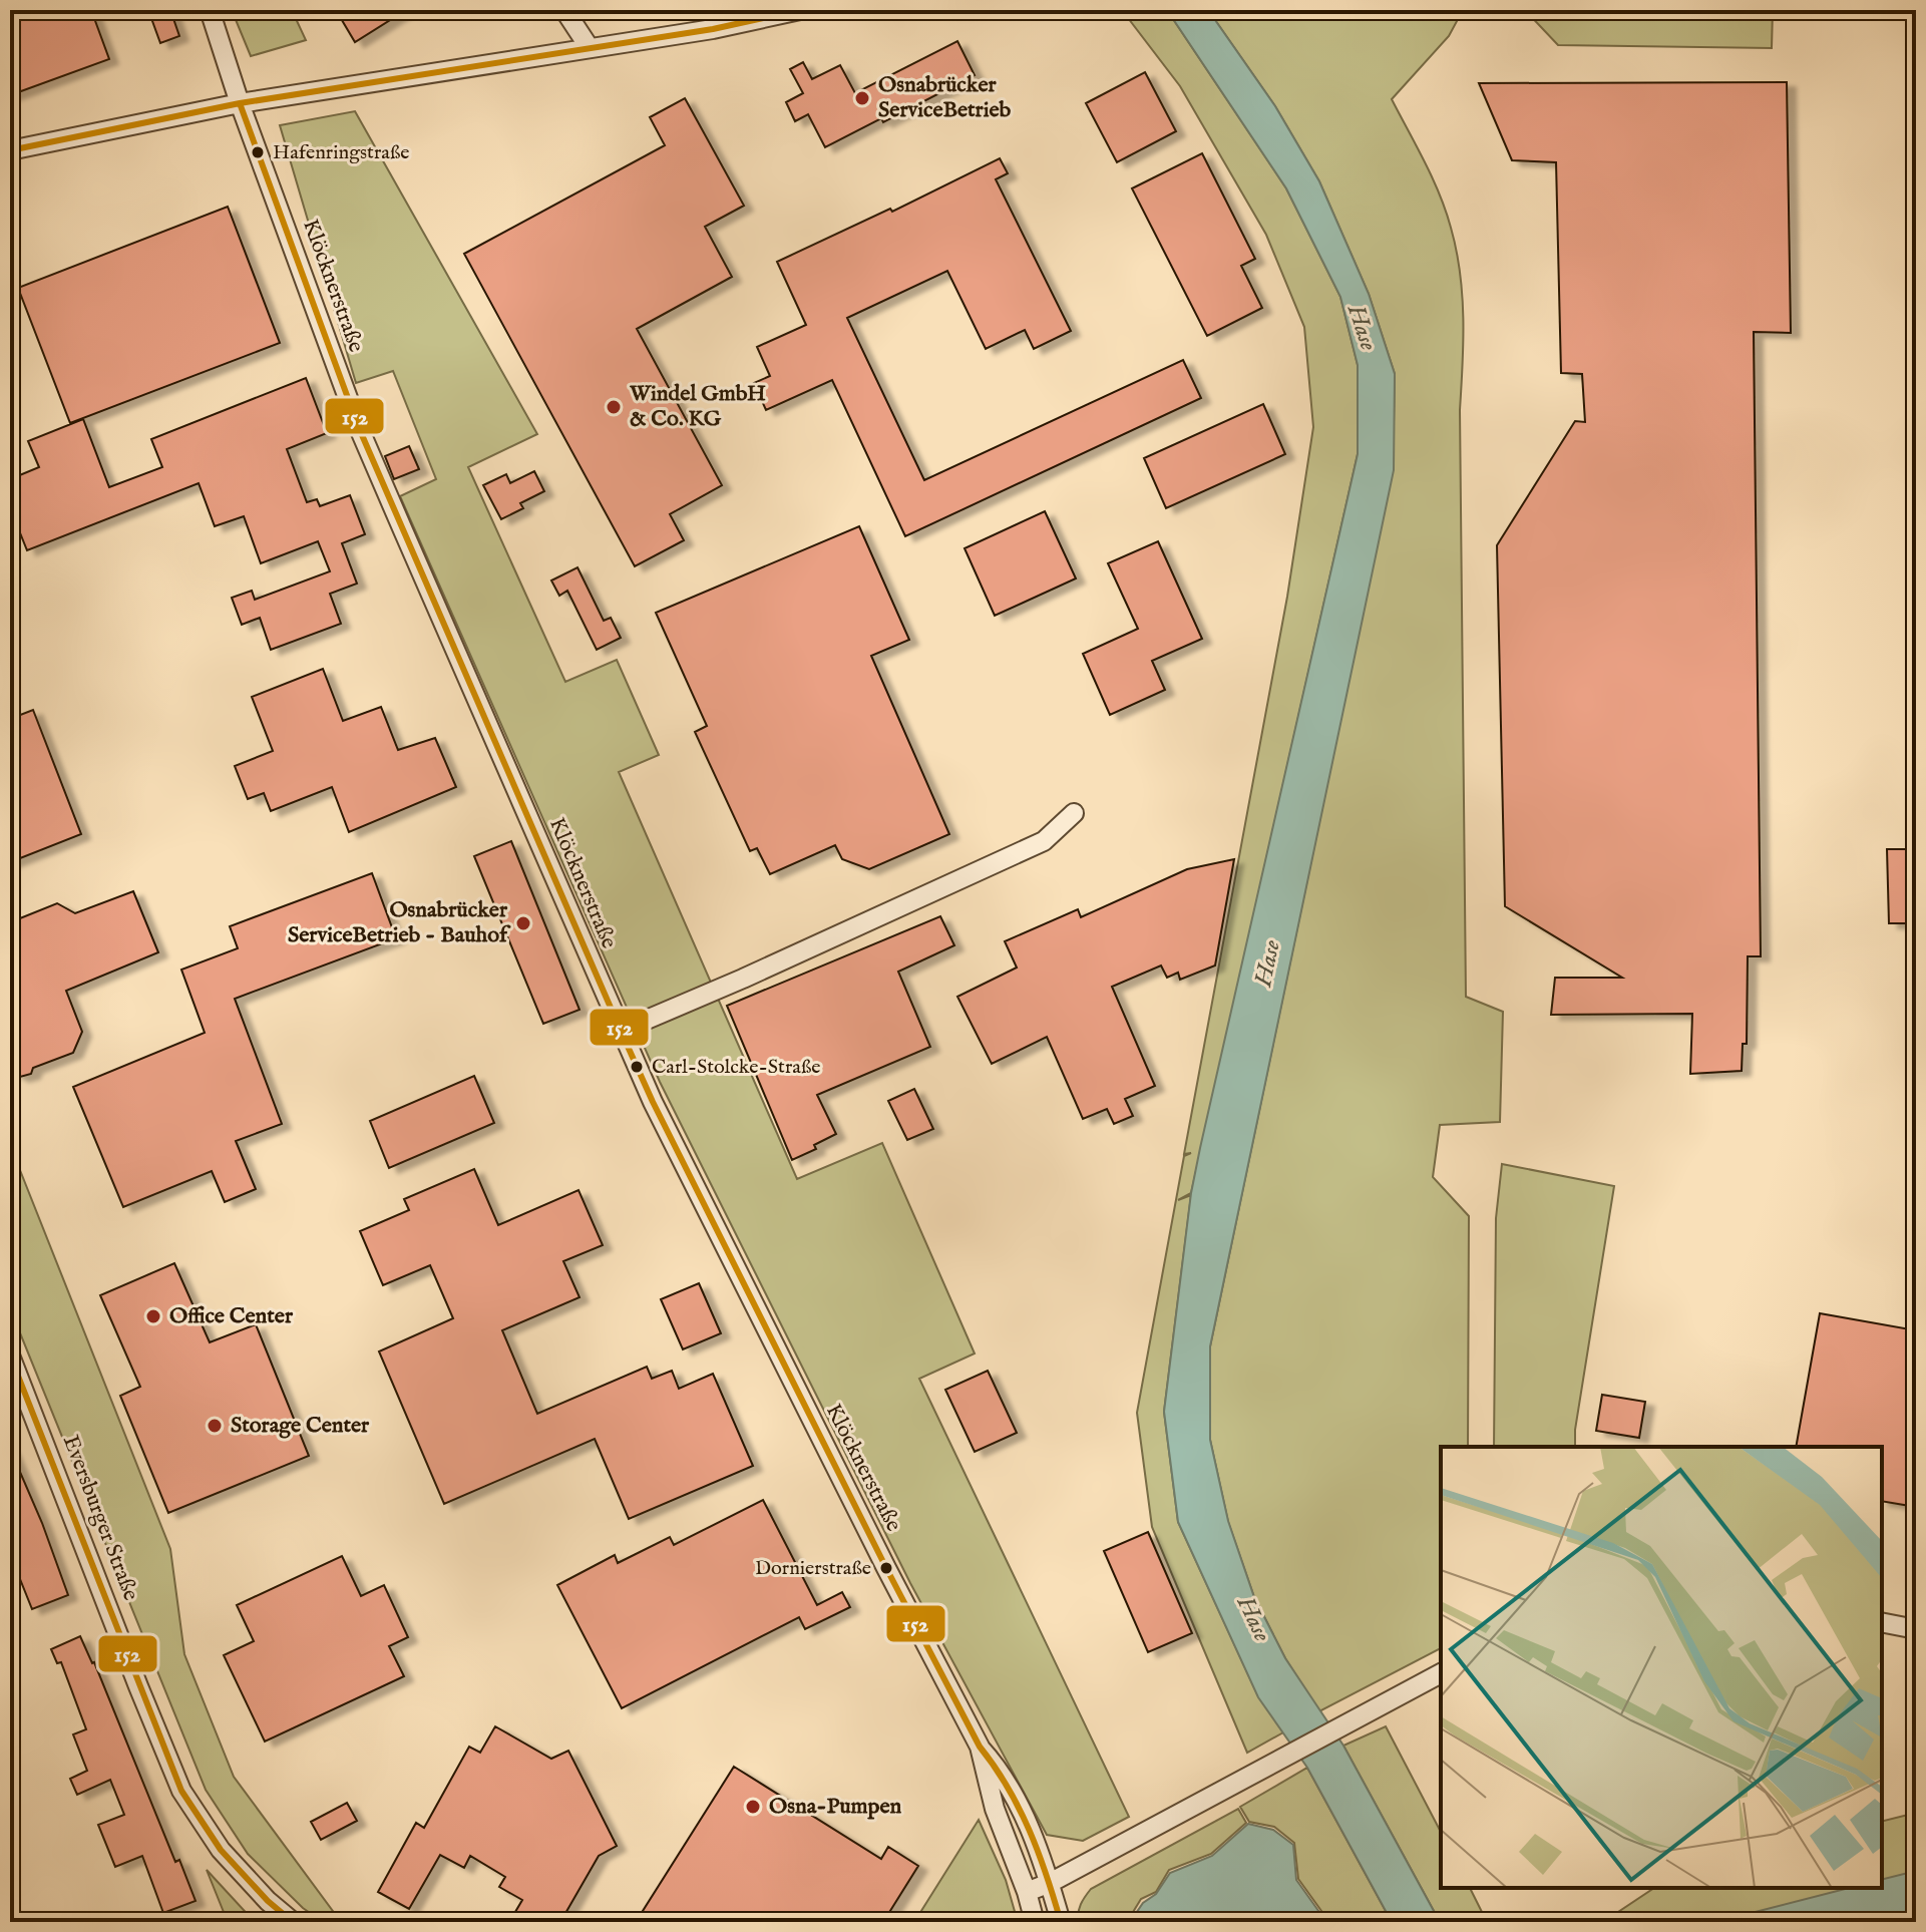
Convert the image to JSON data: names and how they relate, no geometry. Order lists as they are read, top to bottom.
{
  "streets": {
    "street": ["Klöcknerstraße", "Eversburger Straße"]
  },
  "water": ["Hase"],
  "places": [
    "Osnabrücker ServiceBetrieb",
    "Hafenringstraße",
    "Windel GmbH & Co. KG",
    "Osnabrücker ServiceBetrieb - Bauhof",
    "Carl-Stolcke-Straße",
    "Office Center",
    "Storage Center",
    "Dornierstraße",
    "Osna-Pumpen"
  ],
  "lines": ["transit line 152"]
}
